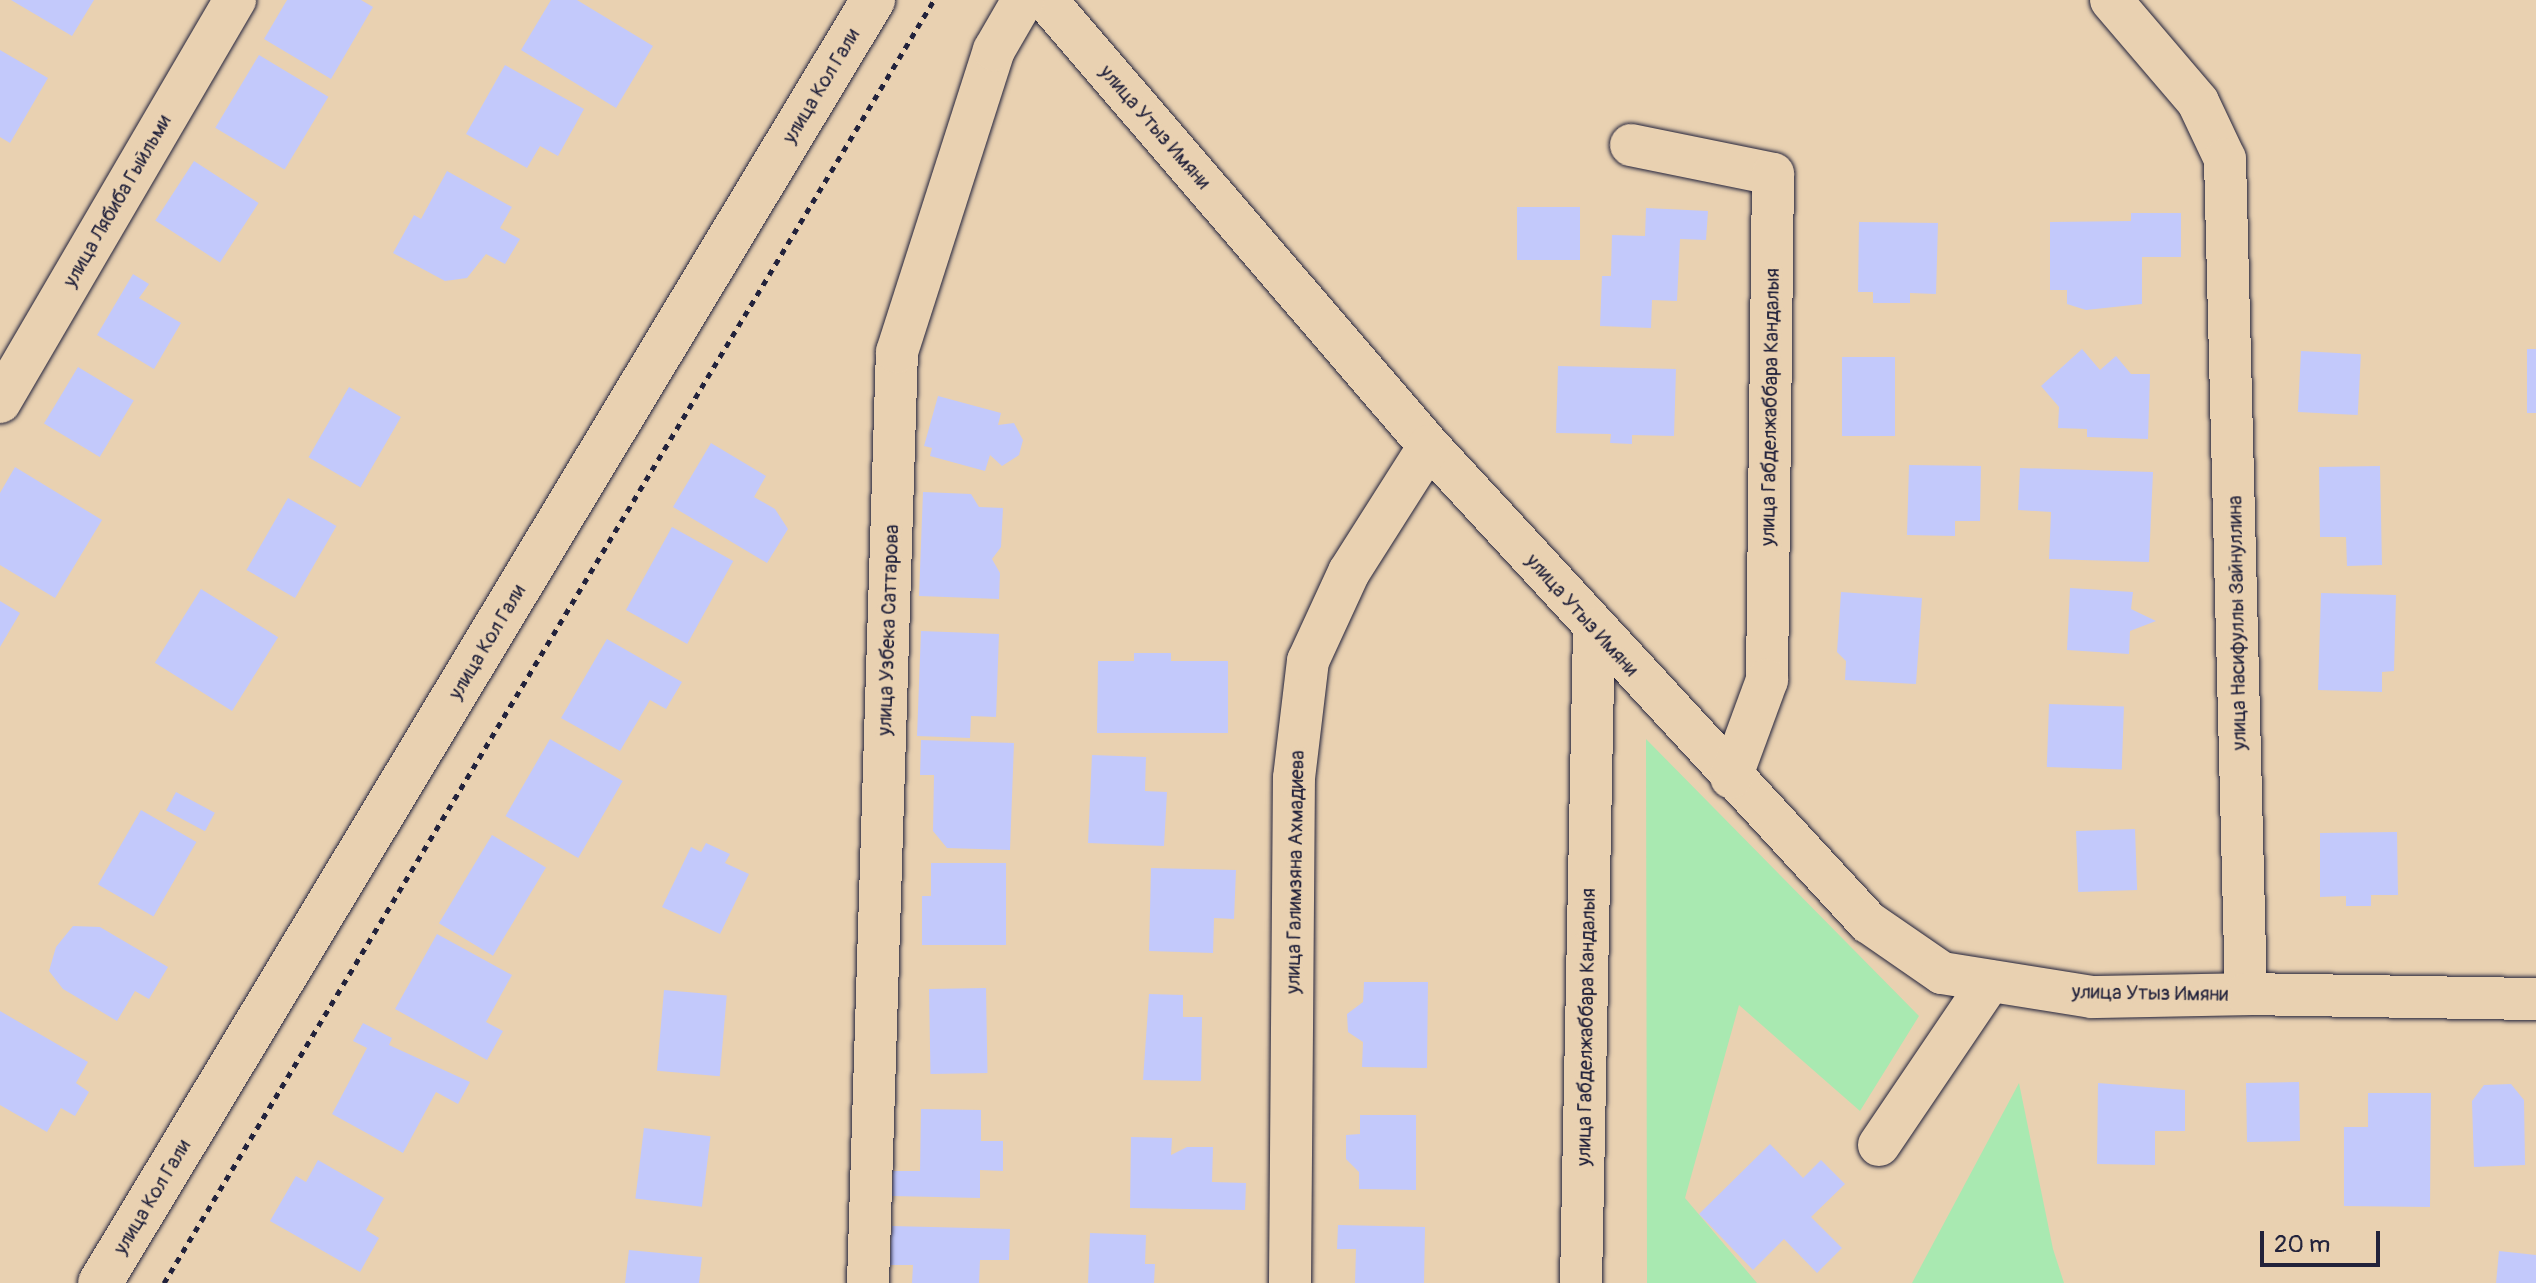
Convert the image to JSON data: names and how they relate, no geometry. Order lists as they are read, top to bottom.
{
  "streets": {
    "street": [
      "улица Кол Гали",
      "улица Утыз Имяни",
      "улица Лябиба Гыйльми",
      "улица Габделжаббара Кандалыя",
      "улица Насифуллы Зайнуллина",
      "улица Узбека Саттарова",
      "улица Галимзяна Ахмадиева"
    ]
  },
  "crossings": [
    ["улица Утыз Имяни", "улица Габделжаббара Кандалыя"],
    ["улица Утыз Имяни", "улица Насифуллы Зайнуллина"],
    ["улица Утыз Имяни", "улица Галимзяна Ахмадиева"]
  ],
  "scale_bar": "20 m"
}
